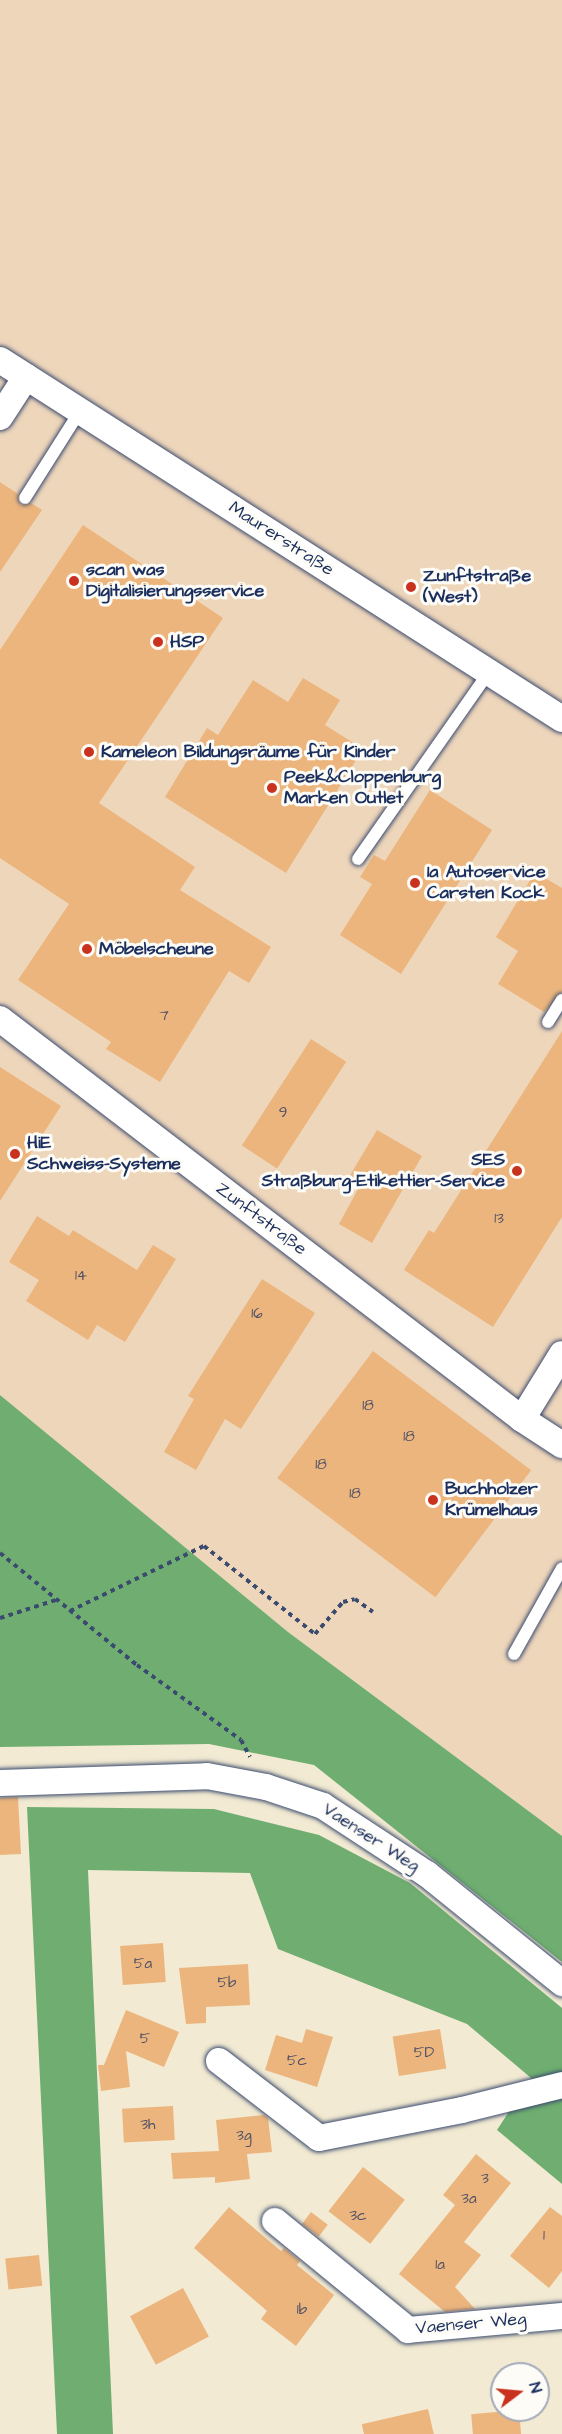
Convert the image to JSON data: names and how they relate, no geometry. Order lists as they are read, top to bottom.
{
  "streets": {
    "street": ["Maurerstraße", "Zunftstraße", "Vaenser Weg"]
  },
  "places": [
    "scan was Digitalisierungsservice",
    "Zunftstraße (West)",
    "HSP",
    "Kameleon Bildungsräume für Kinder",
    "Peek&Cloppenburg Marken Outlet",
    "1a Autoservice Carsten Kock",
    "Möbelscheune",
    "HiE Schweiss-Systeme",
    "SES Straßburg-Etikettier-Service",
    "Buchholzer Krümelhaus"
  ],
  "house_numbers": [
    "7",
    "9",
    "13",
    "14",
    "16",
    "18",
    "18",
    "18",
    "18",
    "5a",
    "5b",
    "5",
    "5D",
    "5c",
    "3h",
    "3g",
    "3",
    "3a",
    "3c",
    "1",
    "1a",
    "1b"
  ],
  "north": "right"
}
